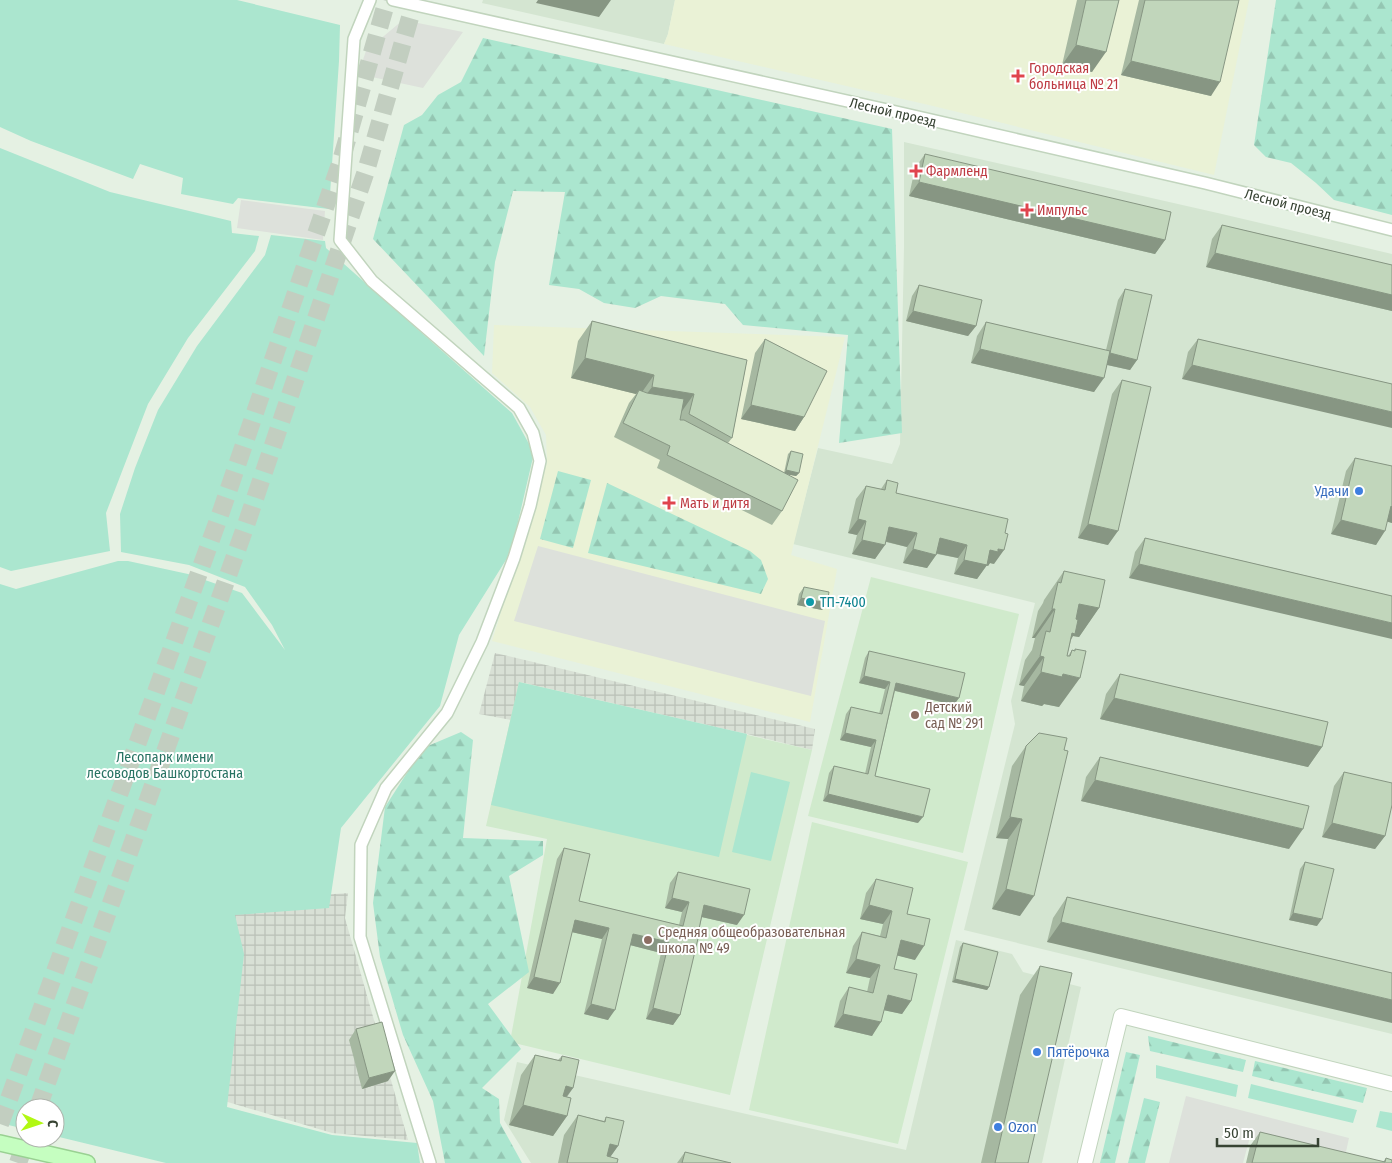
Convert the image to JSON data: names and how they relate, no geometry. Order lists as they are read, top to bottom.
{
  "streets": {
    "street": ["Лесной проезд"]
  },
  "parks": ["Лесопарк имени лесоводов Башкортостана"],
  "places": {
    "health": [
      "Городская больница № 21",
      "Фармленд",
      "Импульс",
      "Мать и дитя"
    ],
    "other": [
      "Удачи",
      "ТП-7400",
      "Детский сад № 291",
      "Средняя общеобразовательная школа № 49",
      "Пятёрочка",
      "Ozon"
    ]
  },
  "scale_bar": "50 m",
  "north": "right"
}
